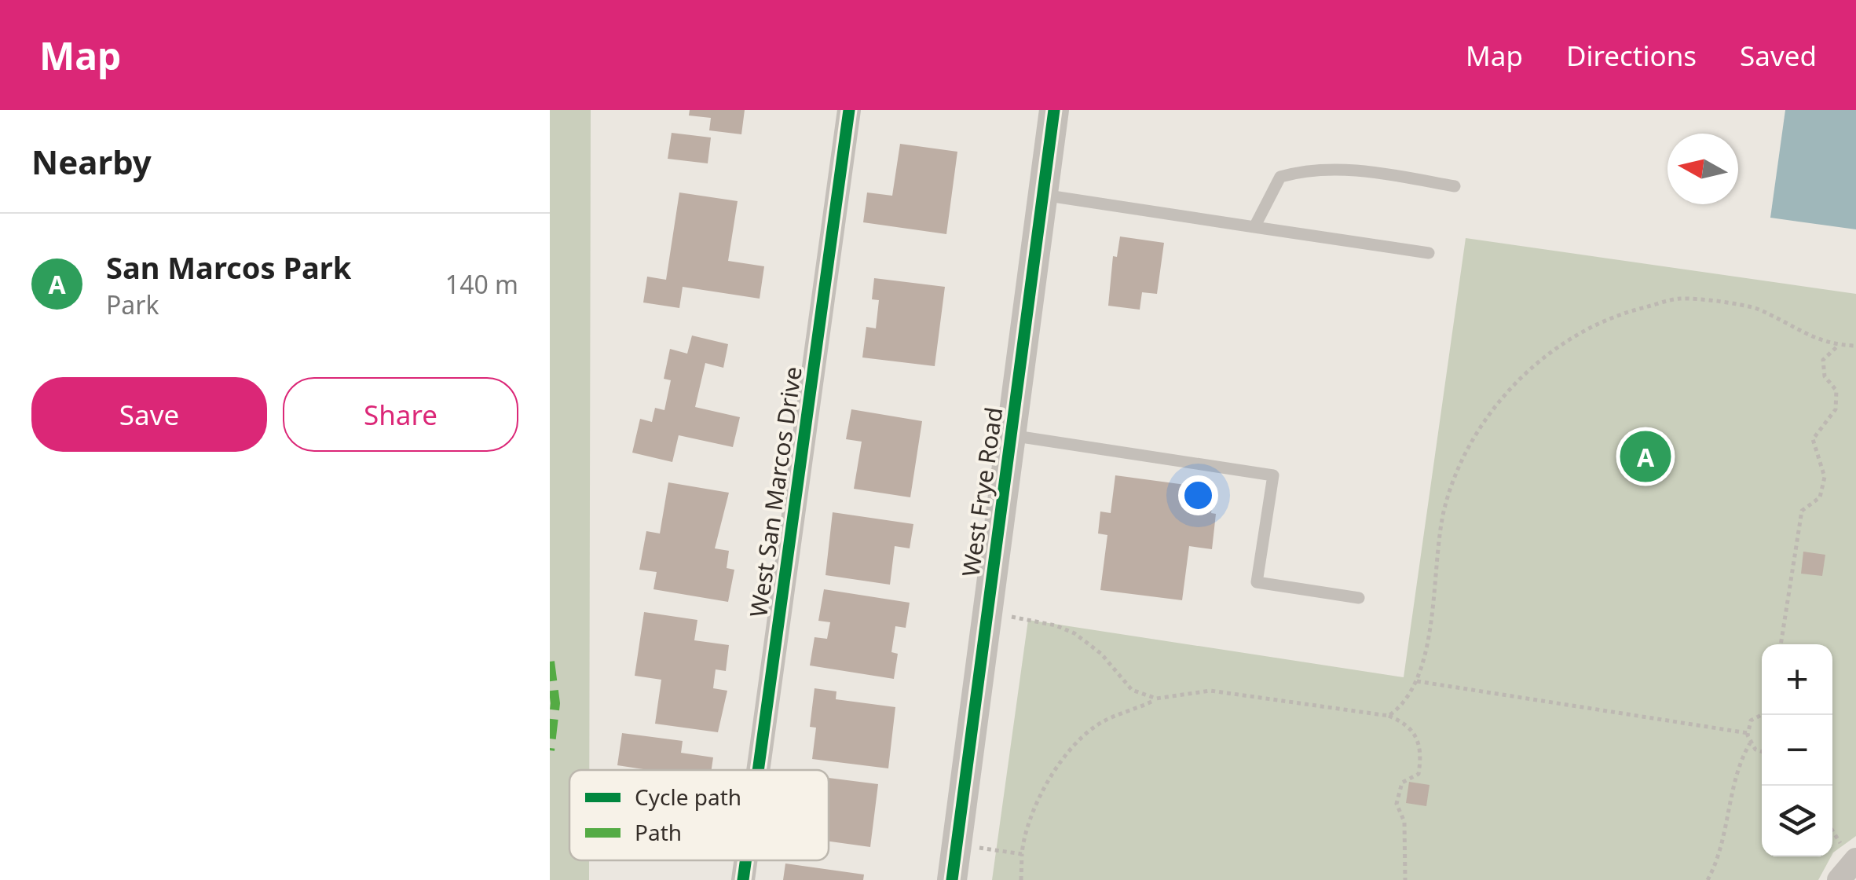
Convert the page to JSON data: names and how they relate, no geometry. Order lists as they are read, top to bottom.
{
  "streets": {
    "street": ["West San Marcos Drive", "West Frye Road"]
  },
  "legend": ["Cycle path", "Path"],
  "north": "left",
  "page": {
    "header": "Map",
    "nav": ["Map", "Directions", "Saved"],
    "heading": "Nearby",
    "list": [
      {
        "mark": "A",
        "name": "San Marcos Park",
        "note": "Park",
        "value": "140 m"
      }
    ],
    "buttons": ["Save", "Share"],
    "pins": "A",
    "map_buttons": ["+", "−"]
  }
}
